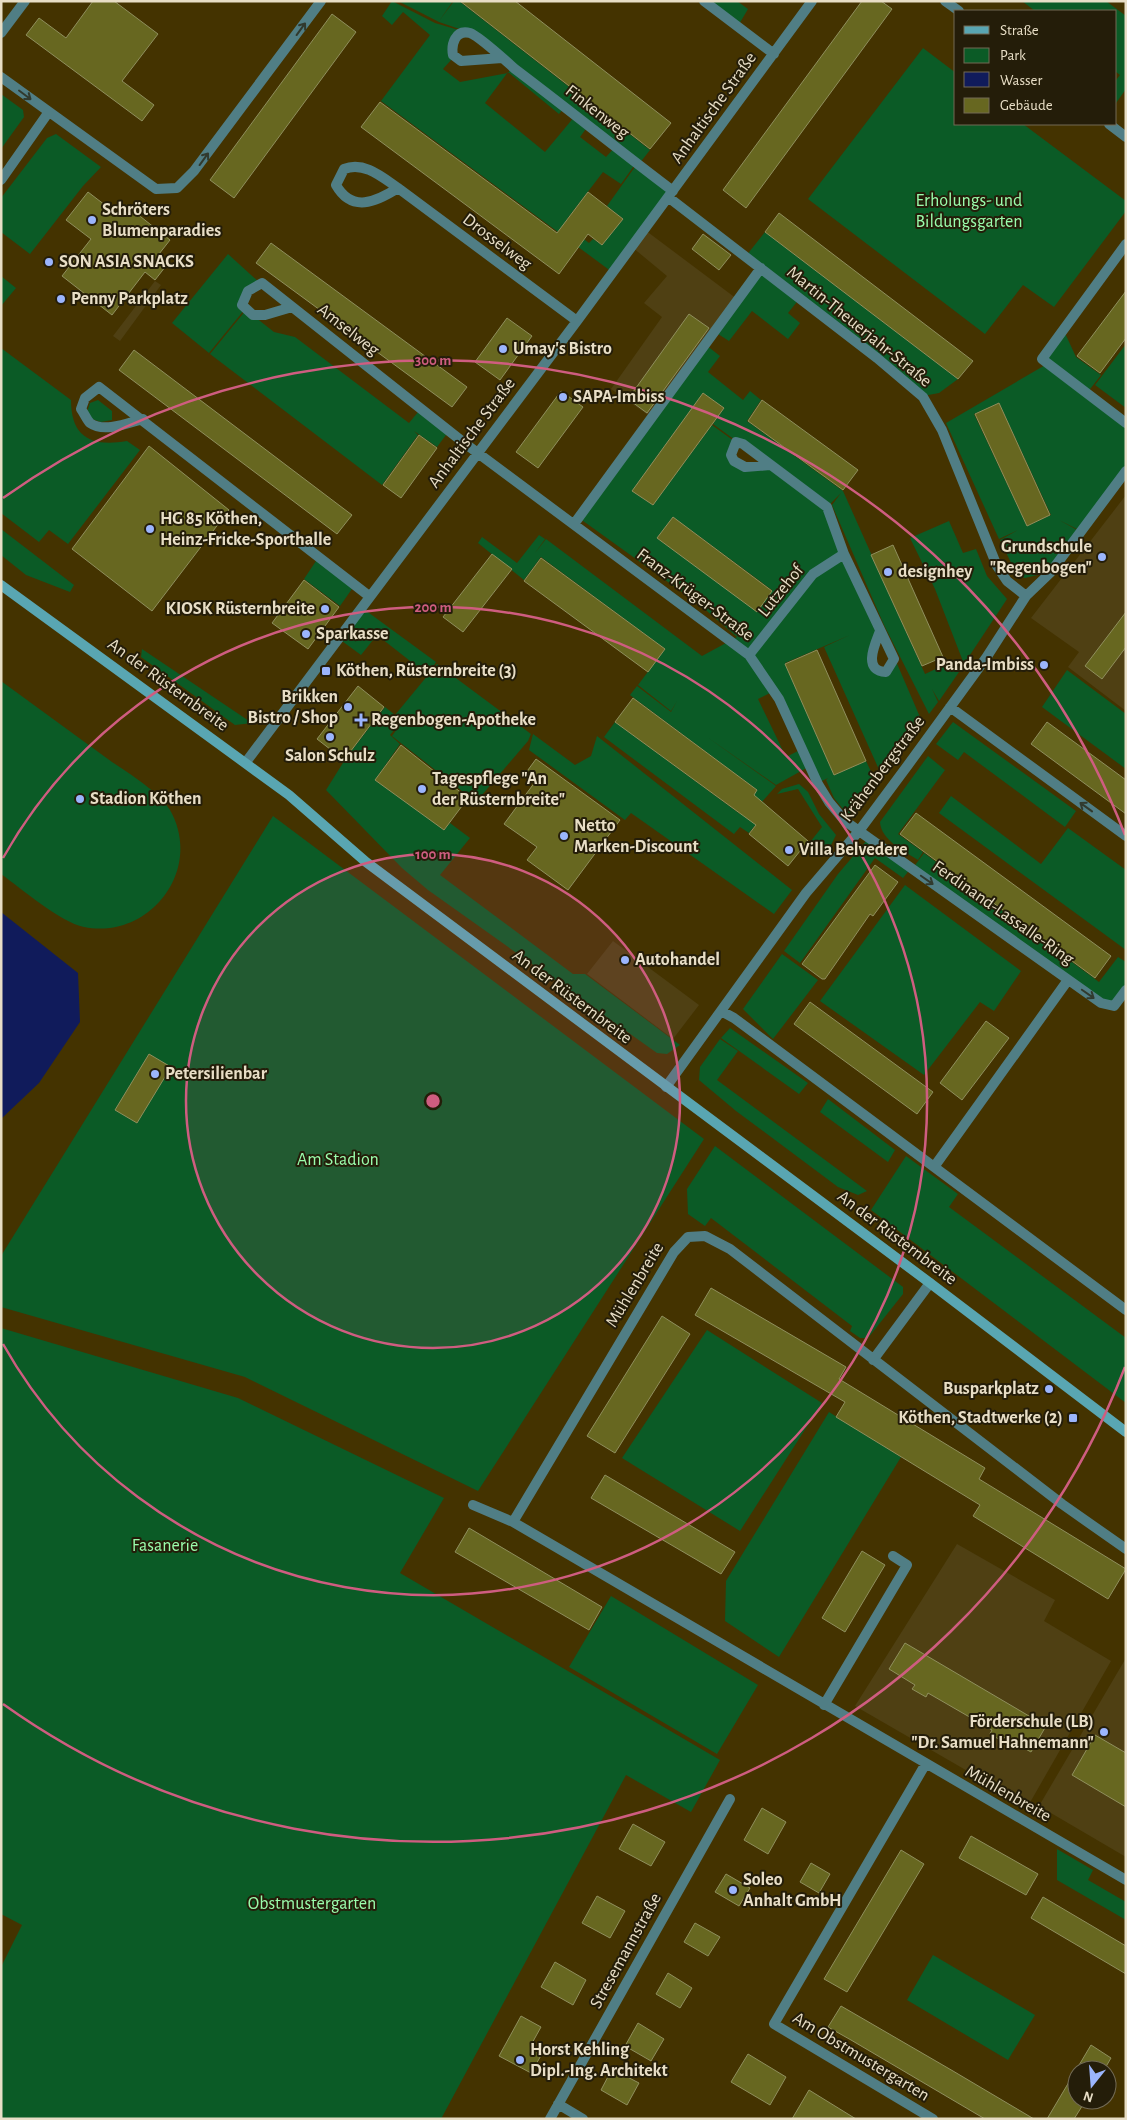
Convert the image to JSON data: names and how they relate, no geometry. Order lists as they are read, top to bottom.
{
  "streets": {
    "main road": ["An der Rüsternbreite"],
    "street": [
      "Anhaltische Straße",
      "Finkenweg",
      "Drosselweg",
      "Martin-Theuerjahr-Straße",
      "Amselweg",
      "Lutzehof",
      "Franz-Krüger-Straße",
      "Krähenbergstraße",
      "Ferdinand-Lassalle-Ring",
      "Mühlenbreite",
      "Stresemannstraße",
      "Am Obstmustergarten"
    ]
  },
  "crossings": [
    ["Anhaltische Straße", "Finkenweg"],
    ["Anhaltische Straße", "Drosselweg"],
    ["Anhaltische Straße", "Martin-Theuerjahr-Straße"],
    ["Anhaltische Straße", "Amselweg"],
    ["Anhaltische Straße", "Franz-Krüger-Straße"],
    ["Anhaltische Straße", "An der Rüsternbreite"],
    ["Finkenweg", "Martin-Theuerjahr-Straße"],
    ["Martin-Theuerjahr-Straße", "Krähenbergstraße"],
    ["Amselweg", "Franz-Krüger-Straße"],
    ["Lutzehof", "Franz-Krüger-Straße"],
    ["Franz-Krüger-Straße", "Krähenbergstraße"],
    ["Franz-Krüger-Straße", "Ferdinand-Lassalle-Ring"],
    ["An der Rüsternbreite", "Krähenbergstraße"],
    ["Krähenbergstraße", "Ferdinand-Lassalle-Ring"],
    ["Mühlenbreite", "Am Obstmustergarten"]
  ],
  "one_way": ["Ferdinand-Lassalle-Ring"],
  "parks": [
    "Erholungs- und Bildungsgarten",
    "Am Stadion",
    "Fasanerie",
    "Obstmustergarten"
  ],
  "places": {
    "other": [
      "Schröters Blumenparadies",
      "SON ASIA SNACKS",
      "Penny Parkplatz",
      "Umay's Bistro",
      "SAPA-Imbiss",
      "HG 85 Köthen, Heinz-Fricke-Sporthalle",
      "Grundschule \"Regenbogen\"",
      "designhey",
      "KIOSK Rüsternbreite",
      "Sparkasse",
      "Panda-Imbiss",
      "Brikken Bistro / Shop",
      "Salon Schulz",
      "Tagespflege \"An der Rüsternbreite\"",
      "Stadion Köthen",
      "Netto Marken-Discount",
      "Villa Belvedere",
      "Autohandel",
      "Petersilienbar",
      "Busparkplatz",
      "Förderschule (LB) \"Dr. Samuel Hahnemann\"",
      "Soleo Anhalt GmbH",
      "Horst Kehling Dipl.-Ing. Architekt"
    ],
    "transit": ["Köthen, Rüsternbreite (3)", "Köthen, Stadtwerke (2)"],
    "health": ["Regenbogen-Apotheke"]
  },
  "legend": [
    "Straße",
    "Park",
    "Wasser",
    "Gebäude"
  ],
  "north": "bottom",
  "rings": ["300 m", "200 m", "100 m"]
}
